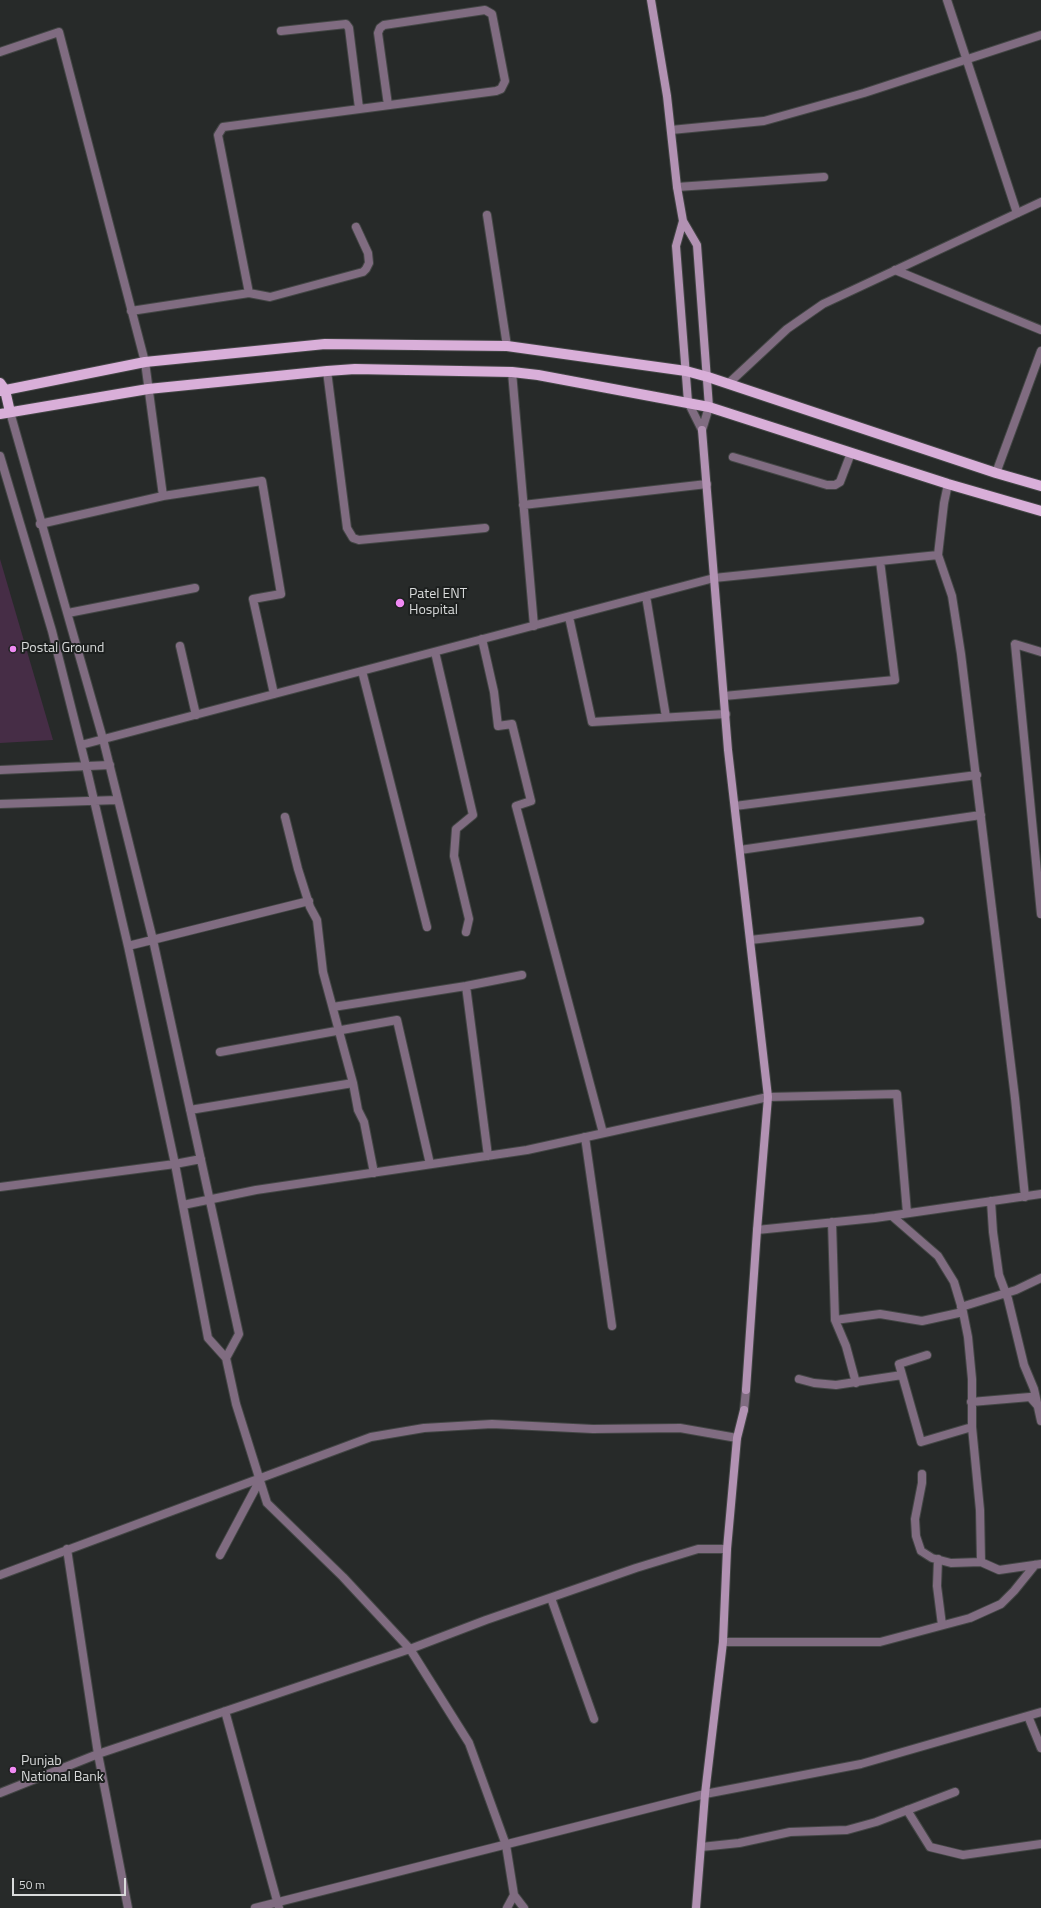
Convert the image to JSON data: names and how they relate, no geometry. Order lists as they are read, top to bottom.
{
  "places": ["Patel ENT Hospital", "Postal Ground", "Punjab National Bank"],
  "scale_bar": "50 m"
}
